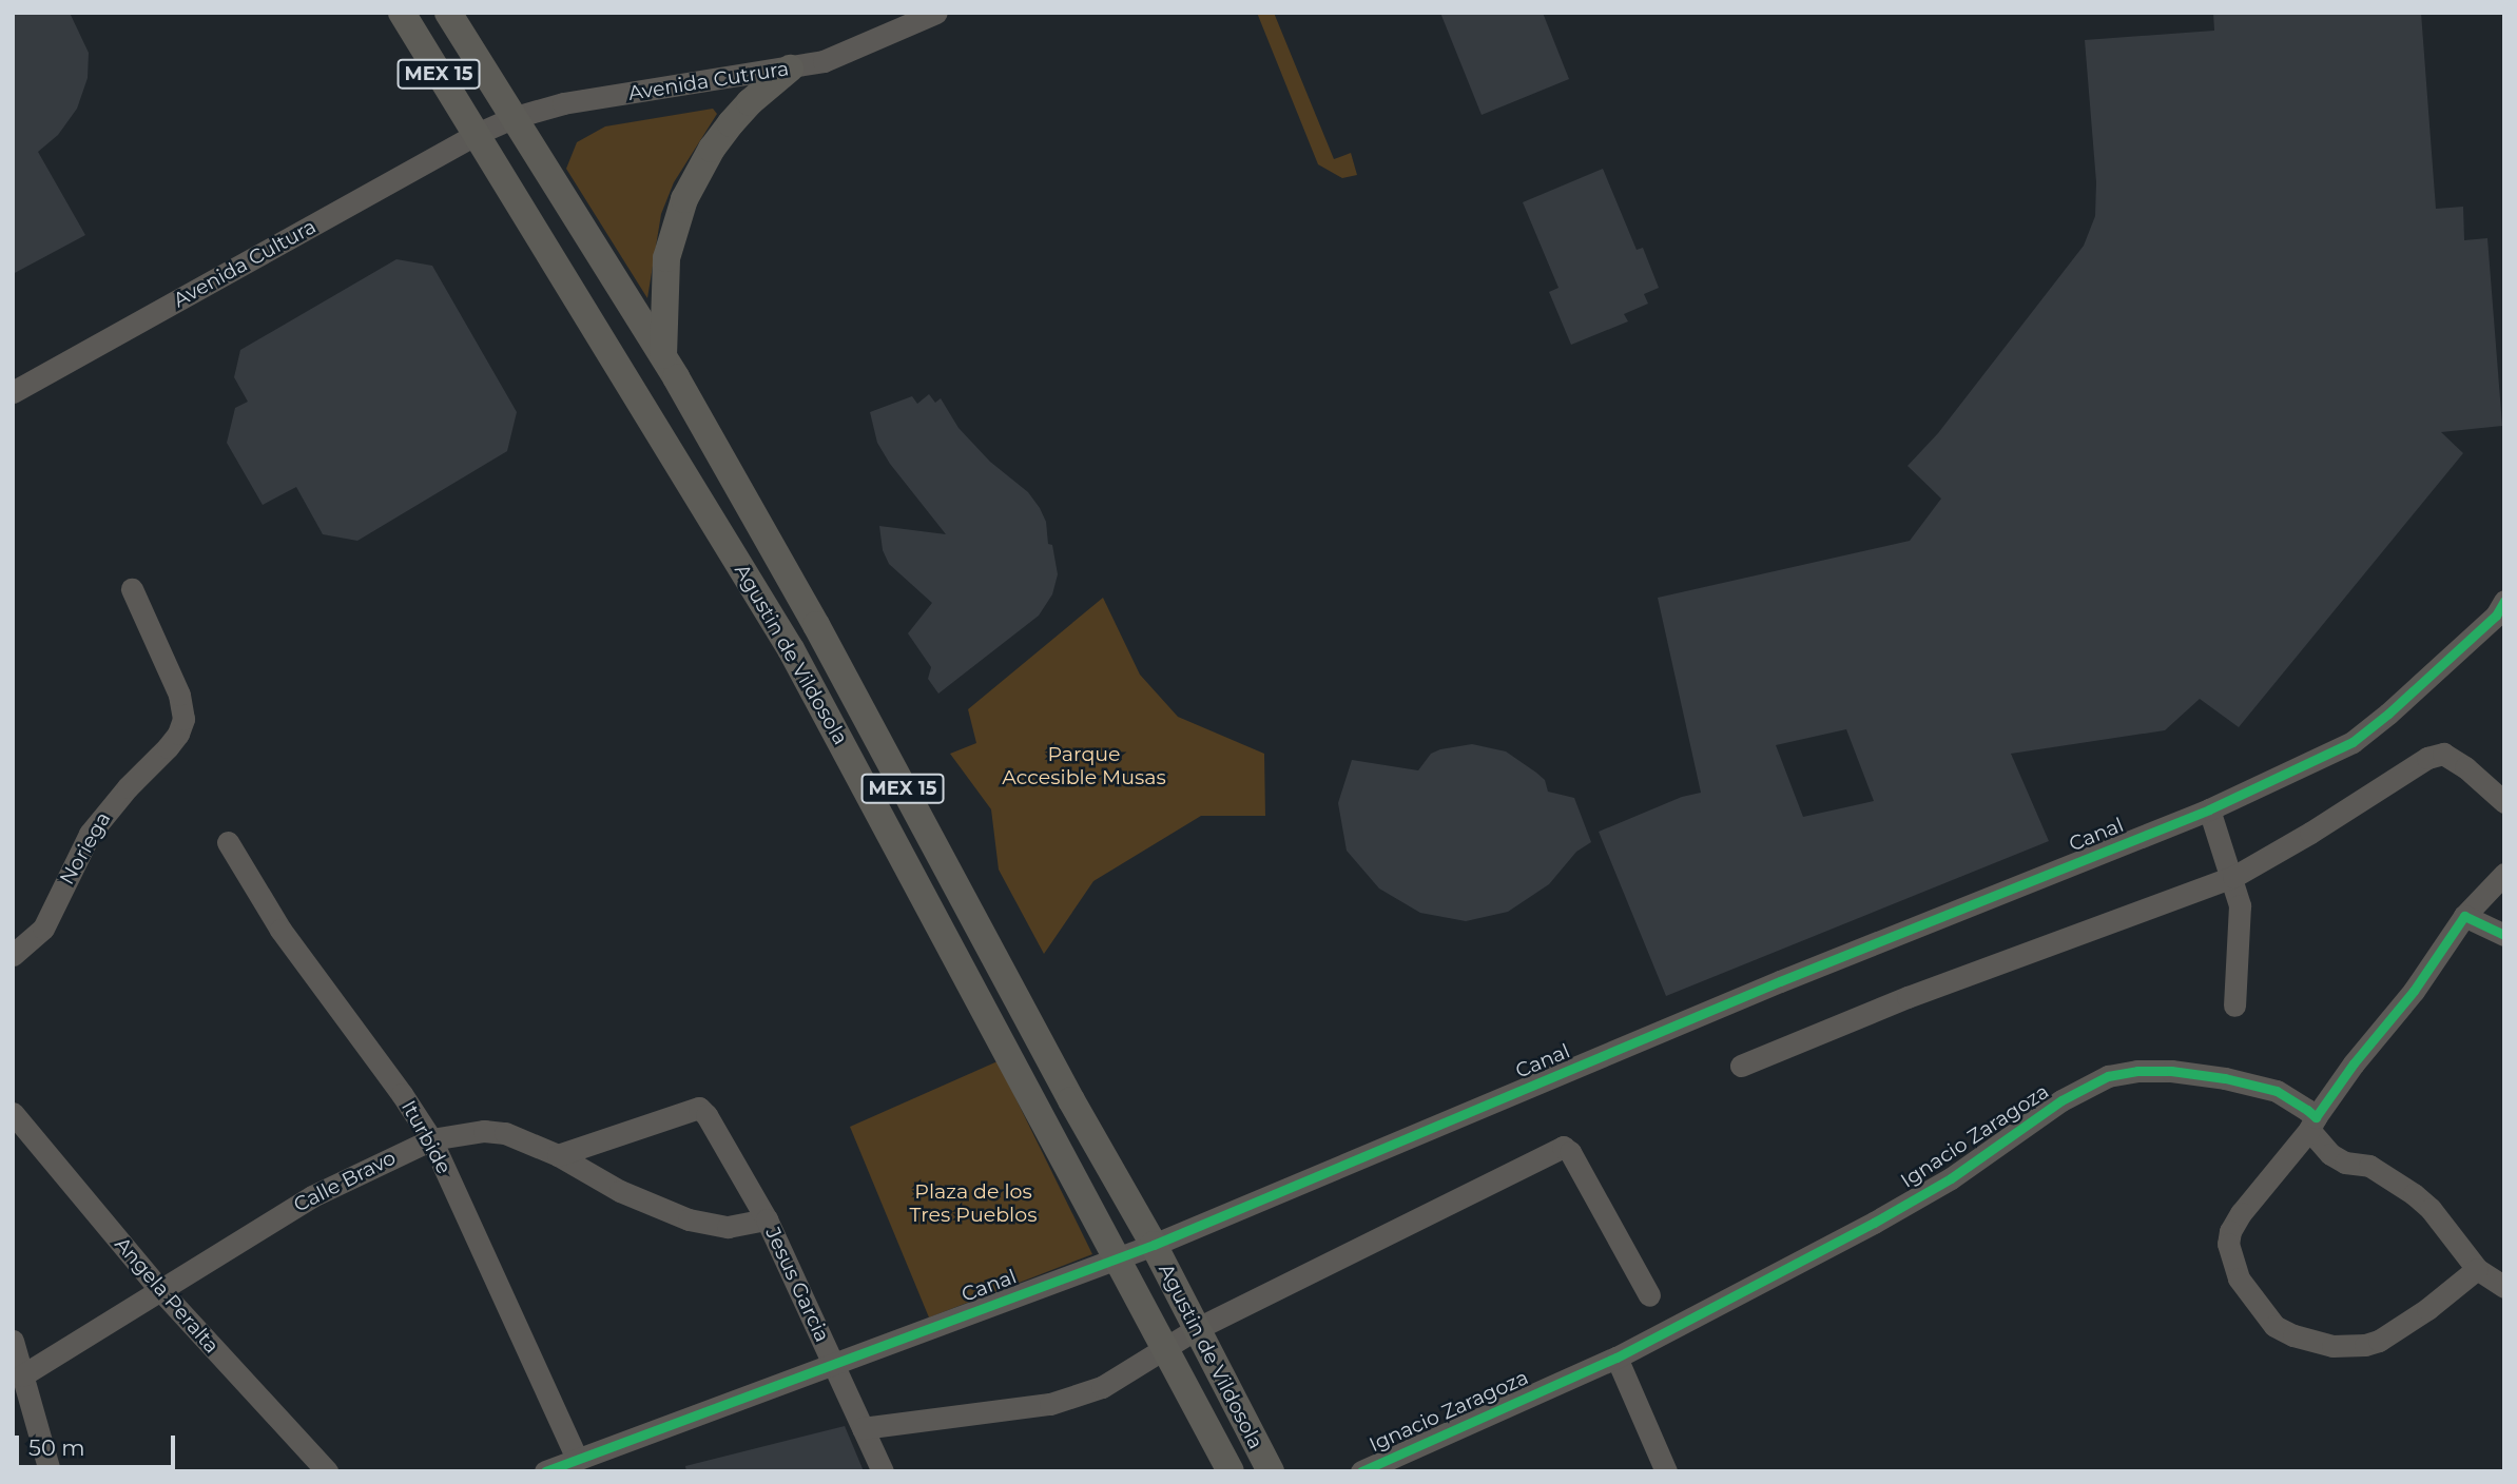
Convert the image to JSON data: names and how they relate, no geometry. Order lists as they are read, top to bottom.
{
  "streets": {
    "main road": ["MEX 15", "Agustin de Vildosola"],
    "street": [
      "Avenida Cutrura",
      "Avenida Cultura",
      "Canal",
      "Noriega",
      "Ignacio Zaragoza",
      "Iturbide",
      "Calle Bravo",
      "Jesus Garcia",
      "Angela Peralta"
    ]
  },
  "crossings": [
    ["Avenida Cutrura", "Avenida Cultura"],
    ["Avenida Cutrura", "Agustin de Vildosola"],
    ["Avenida Cultura", "Agustin de Vildosola"],
    ["Agustin de Vildosola", "Canal"],
    ["Canal", "Iturbide"],
    ["Canal", "Jesus Garcia"],
    ["Iturbide", "Calle Bravo"],
    ["Calle Bravo", "Jesus Garcia"],
    ["Calle Bravo", "Angela Peralta"]
  ],
  "parks": ["Parque Accesible Musas", "Plaza de los Tres Pueblos"],
  "scale_bar": "50 m"
}
